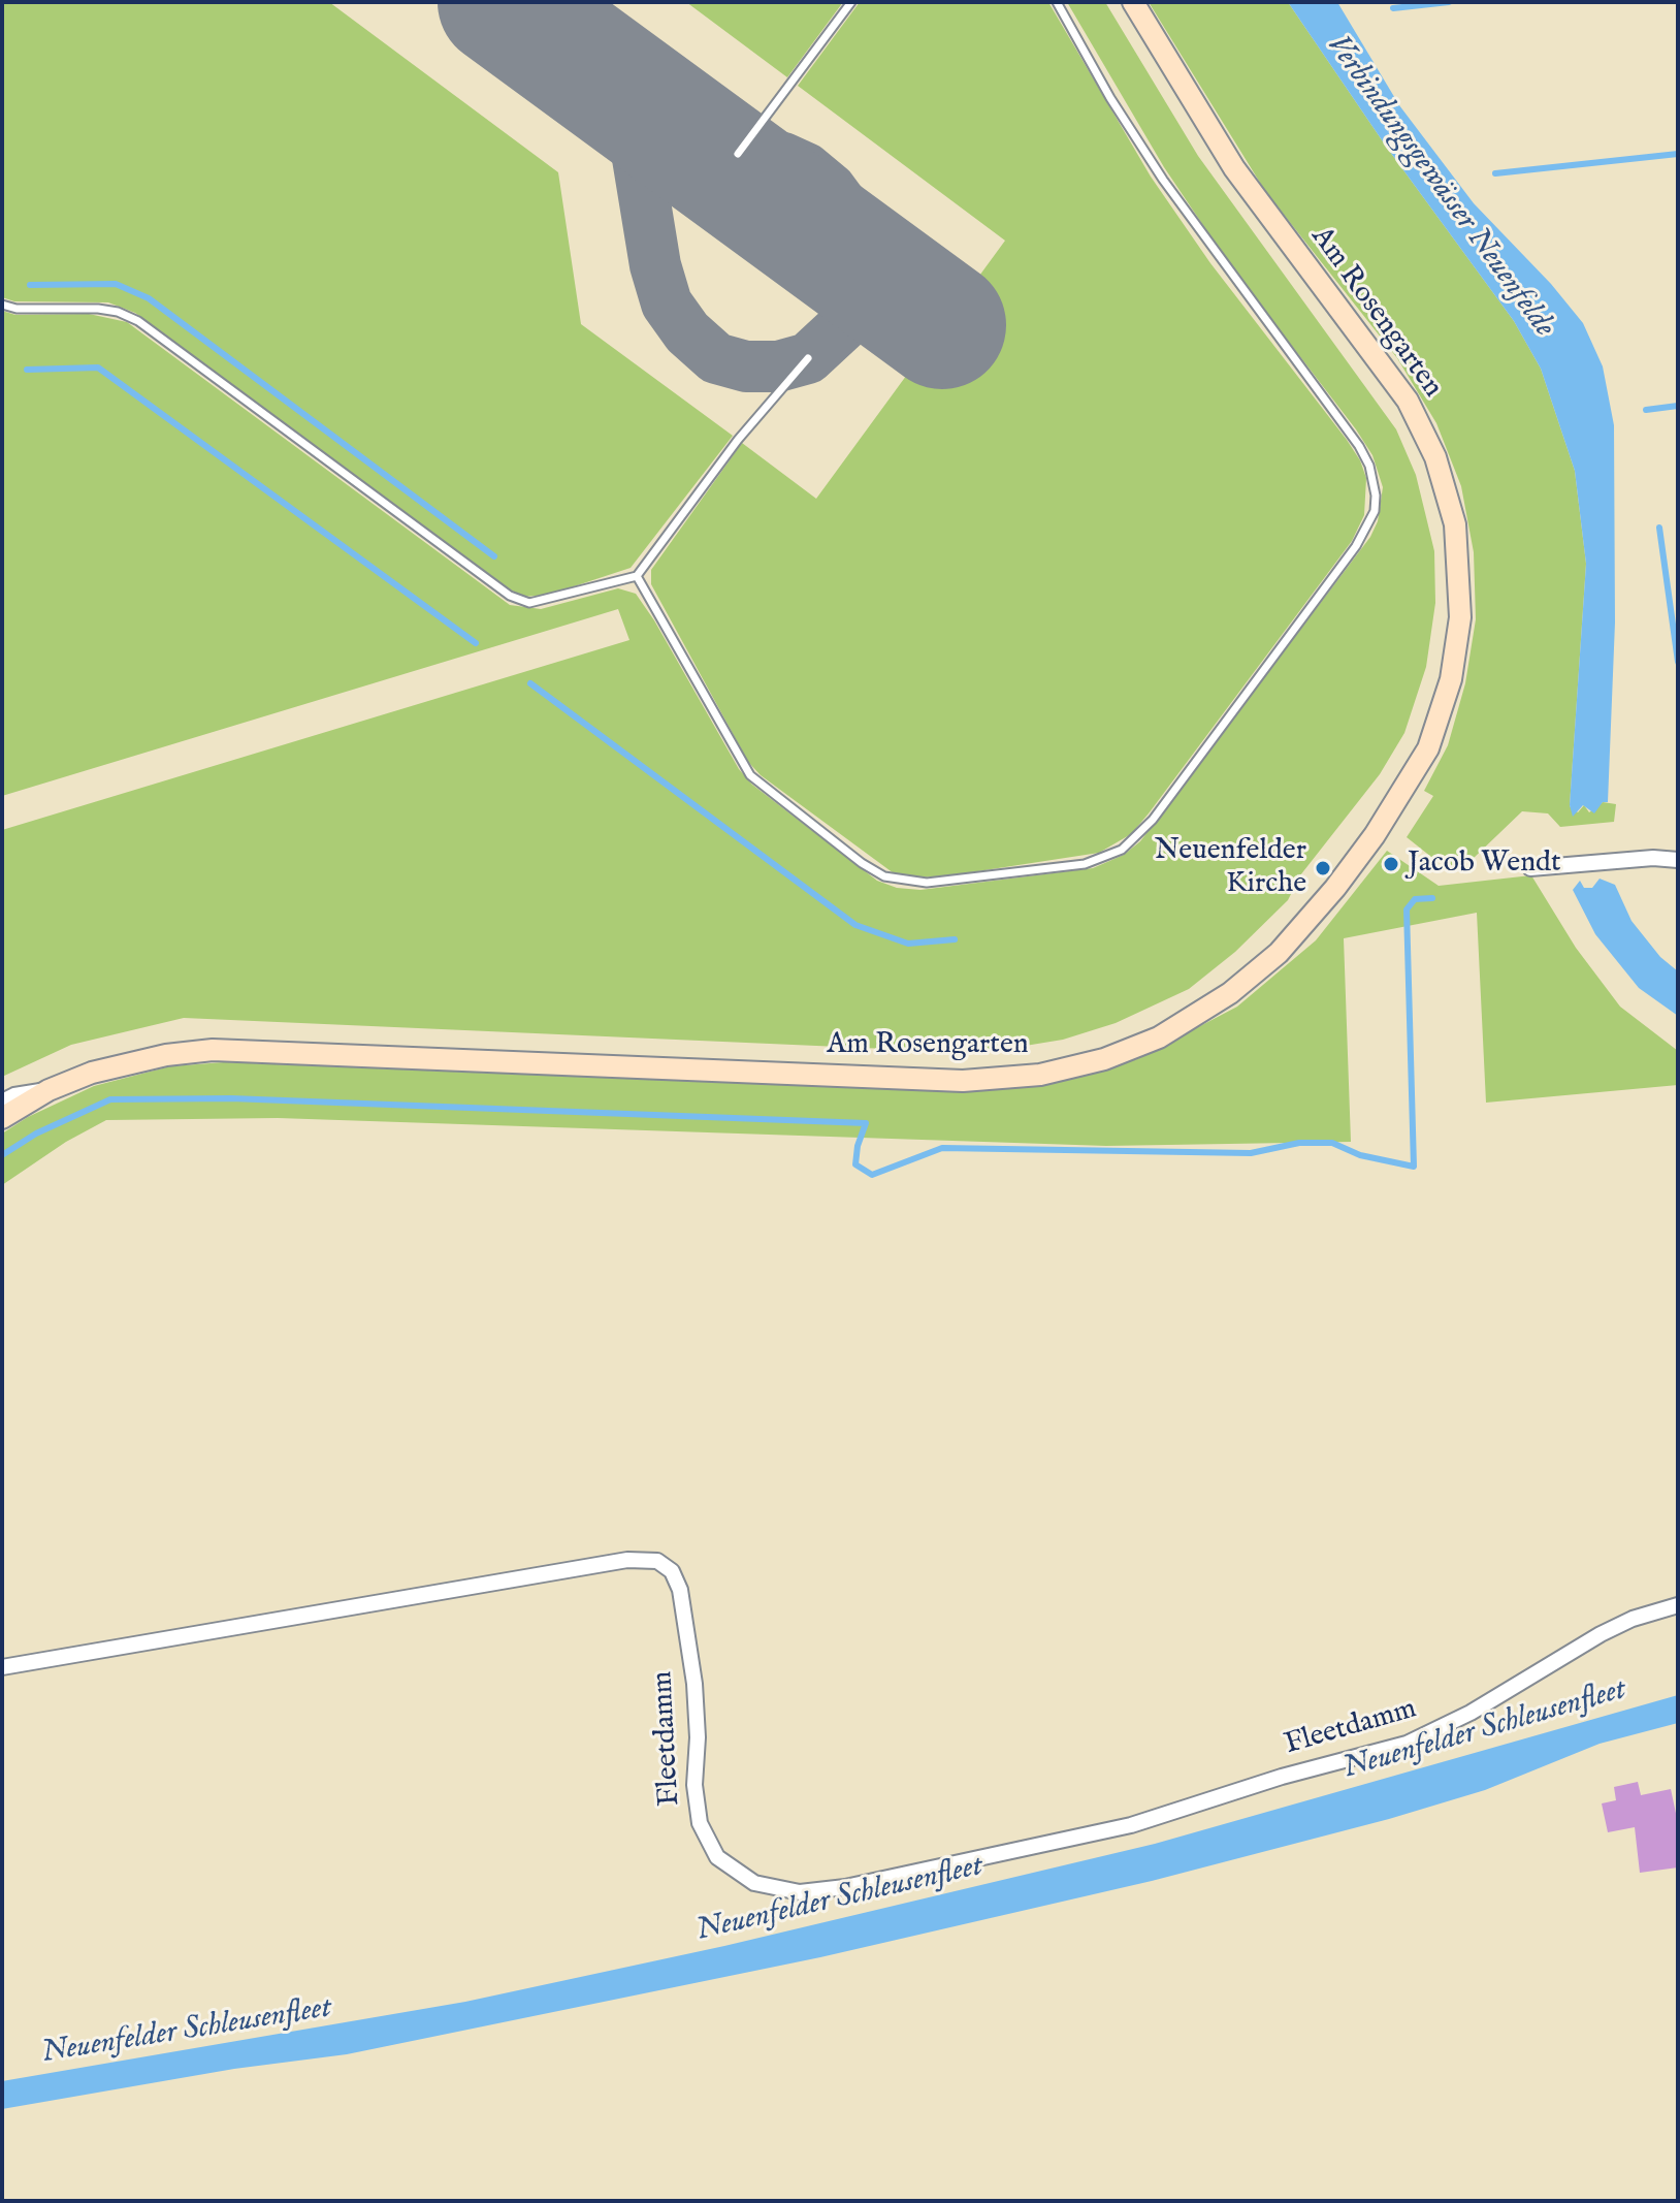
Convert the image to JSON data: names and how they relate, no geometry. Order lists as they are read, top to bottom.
{
  "streets": {
    "main road": ["Am Rosengarten"],
    "street": ["Fleetdamm"]
  },
  "water": ["Verbindungsgewässer Neuenfelde", "Neuenfelder Schleusenfleet"],
  "places": ["Jacob Wendt", "Neuenfelder Kirche"]
}
